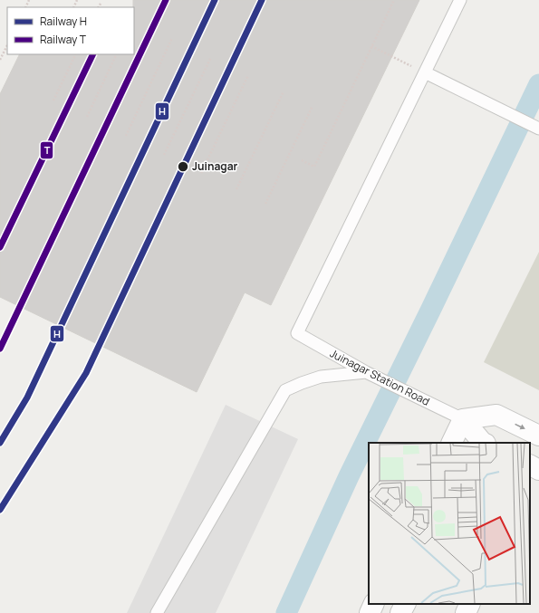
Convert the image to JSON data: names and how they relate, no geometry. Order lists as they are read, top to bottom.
{
  "streets": {
    "street": ["Juinagar Station Road"]
  },
  "places": ["Juinagar"],
  "lines": ["rail line H", "rail line T"],
  "legend": ["Railway H", "Railway T"]
}
